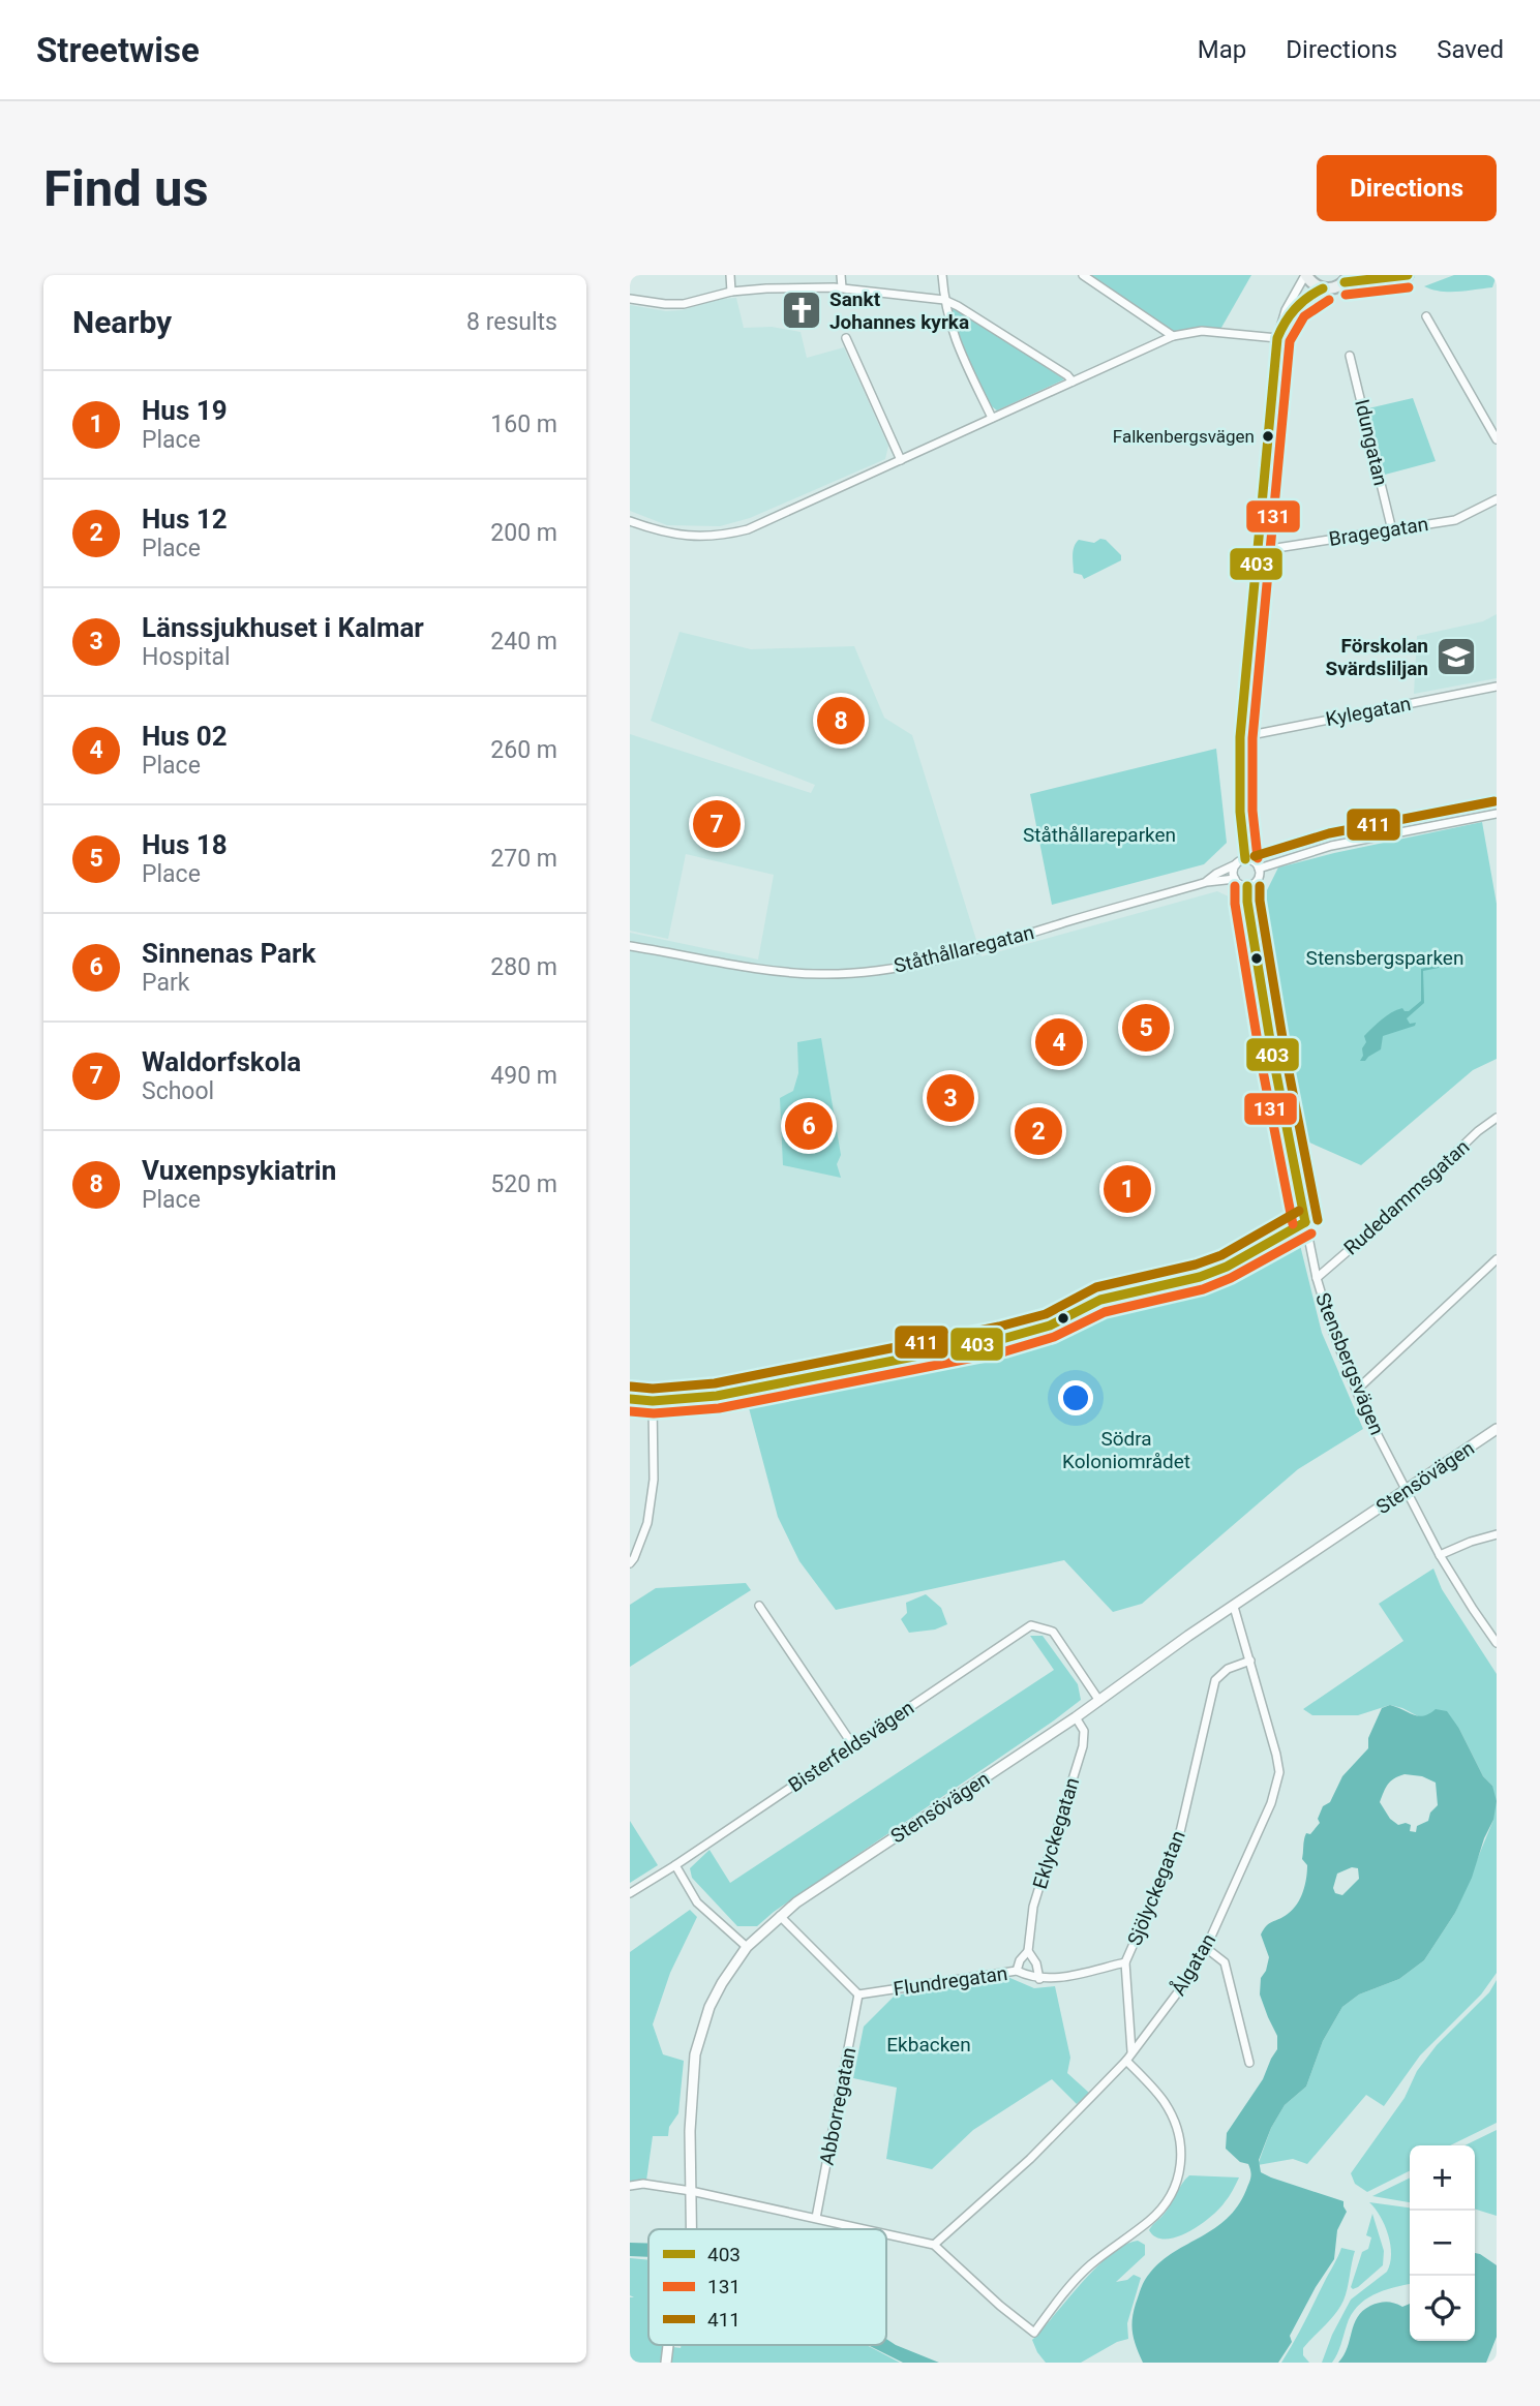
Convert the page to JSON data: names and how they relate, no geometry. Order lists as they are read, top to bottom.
{
  "streets": {
    "street": [
      "Idungatan",
      "Bragegatan",
      "Kylegatan",
      "Ståthållaregatan",
      "Rudedammsgatan",
      "Stensbergsvägen",
      "Stensövägen",
      "Bisterfeldsvägen",
      "Eklyckegatan",
      "Sjölyckegatan",
      "Ålgatan",
      "Flundregatan",
      "Abborregatan"
    ]
  },
  "crossings": [
    ["Idungatan", "Bragegatan"],
    ["Ståthållaregatan", "Stensbergsvägen"],
    ["Rudedammsgatan", "Stensbergsvägen"],
    ["Stensbergsvägen", "Stensövägen"],
    ["Stensövägen", "Bisterfeldsvägen"],
    ["Stensövägen", "Eklyckegatan"],
    ["Stensövägen", "Ålgatan"],
    ["Eklyckegatan", "Flundregatan"],
    ["Sjölyckegatan", "Ålgatan"],
    ["Sjölyckegatan", "Flundregatan"],
    ["Flundregatan", "Abborregatan"]
  ],
  "parks": [
    "Ståthållareparken",
    "Stensbergsparken",
    "Södra Koloniområdet",
    "Ekbacken"
  ],
  "places": {
    "church": ["Sankt Johannes kyrka"],
    "other": ["Falkenbergsvägen"],
    "school or university": ["Förskolan Svärdsliljan"]
  },
  "lines": ["transit line 403", "transit line 131", "transit line 411"],
  "legend": ["403", "131", "411"],
  "page": {
    "header": "Streetwise",
    "nav": ["Map", "Directions", "Saved"],
    "buttons": "Directions",
    "title": "Find us",
    "heading": ["Nearby", "8 results"],
    "list": [
      {
        "mark": "1",
        "name": "Hus 19",
        "note": "Place",
        "value": "160 m"
      },
      {
        "mark": "2",
        "name": "Hus 12",
        "note": "Place",
        "value": "200 m"
      },
      {
        "mark": "3",
        "name": "Länssjukhuset i Kalmar",
        "note": "Hospital",
        "value": "240 m"
      },
      {
        "mark": "4",
        "name": "Hus 02",
        "note": "Place",
        "value": "260 m"
      },
      {
        "mark": "5",
        "name": "Hus 18",
        "note": "Place",
        "value": "270 m"
      },
      {
        "mark": "6",
        "name": "Sinnenas Park",
        "note": "Park",
        "value": "280 m"
      },
      {
        "mark": "7",
        "name": "Waldorfskola",
        "note": "School",
        "value": "490 m"
      },
      {
        "mark": "8",
        "name": "Vuxenpsykiatrin",
        "note": "Place",
        "value": "520 m"
      }
    ],
    "pins": [
      "8",
      "7",
      "5",
      "4",
      "3",
      "6",
      "2",
      "1"
    ],
    "map_buttons": ["+", "−"]
  }
}
